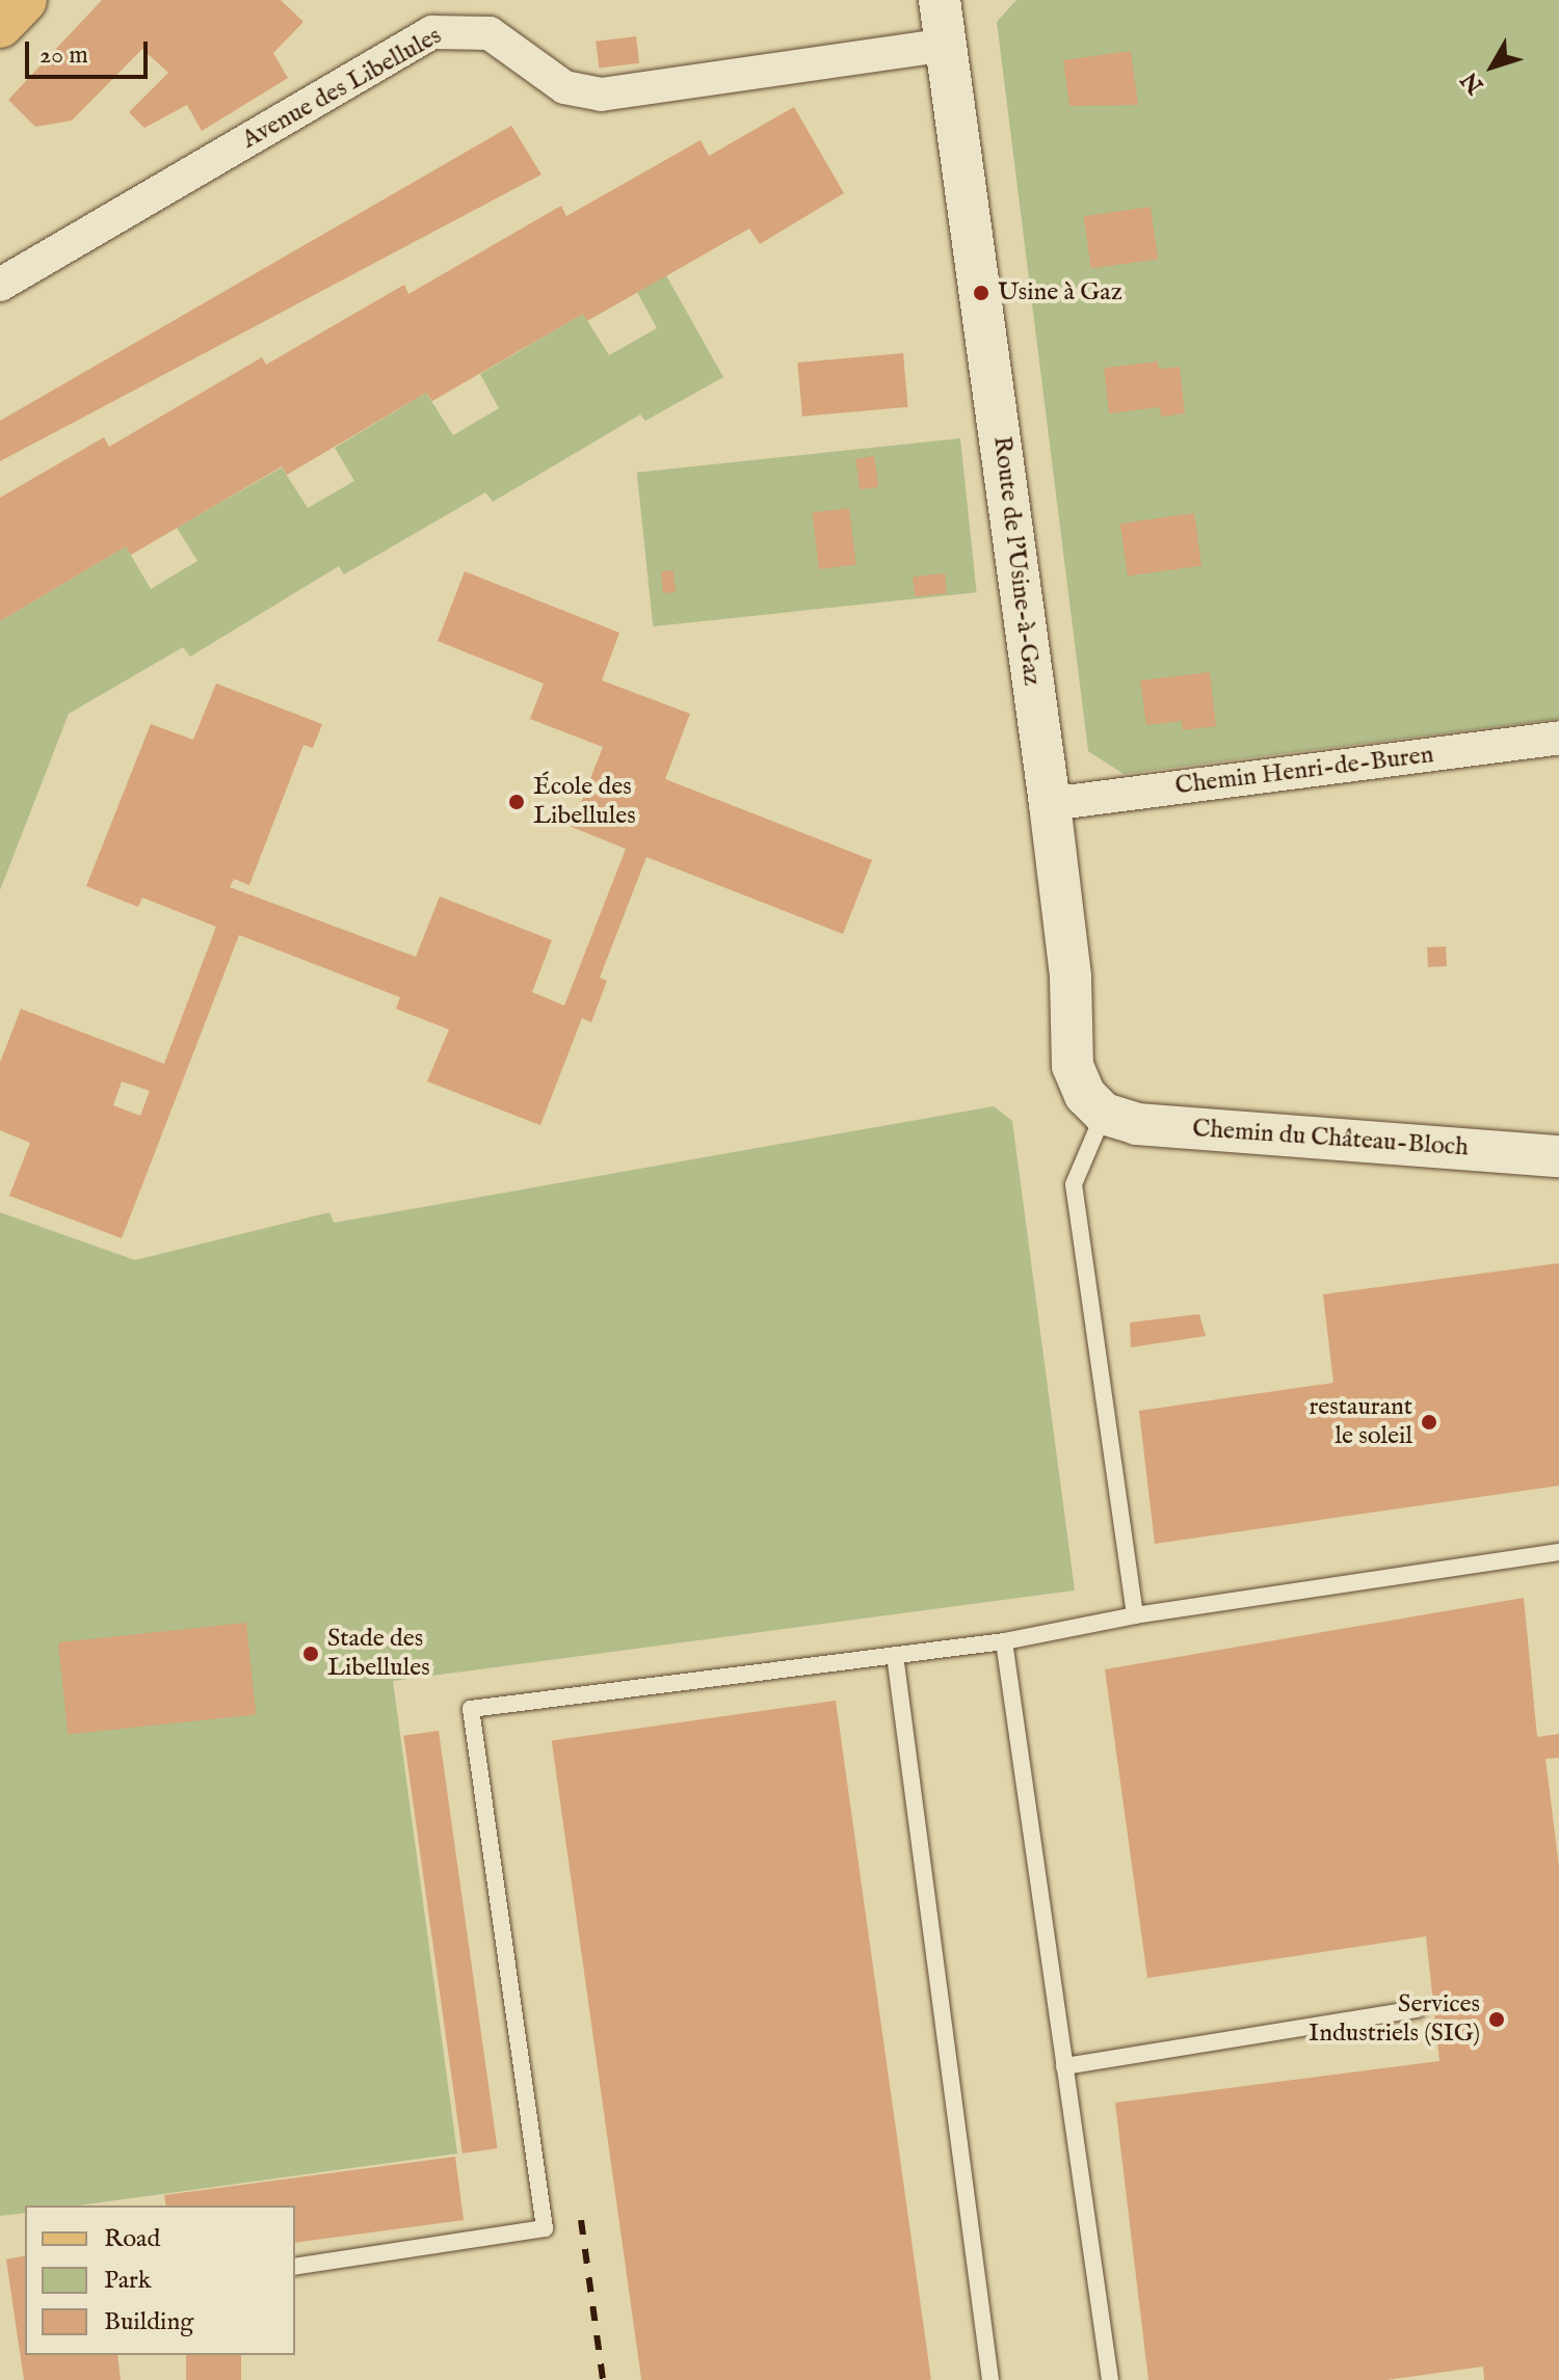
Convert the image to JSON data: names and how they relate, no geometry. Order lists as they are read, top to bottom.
{
  "streets": {
    "street": [
      "Avenue des Libellules",
      "Route de l'Usine-à-Gaz",
      "Chemin Henri-de-Buren",
      "Chemin du Château-Bloch"
    ]
  },
  "crossings": [
    ["Avenue des Libellules", "Route de l'Usine-à-Gaz"],
    ["Route de l'Usine-à-Gaz", "Chemin Henri-de-Buren"],
    ["Route de l'Usine-à-Gaz", "Chemin du Château-Bloch"]
  ],
  "places": [
    "Usine à Gaz",
    "École des Libellules",
    "restaurant le soleil",
    "Stade des Libellules",
    "Services Industriels (SIG)"
  ],
  "legend": ["Road", "Park", "Building"],
  "scale_bar": "20 m",
  "north": "bottom left"
}
